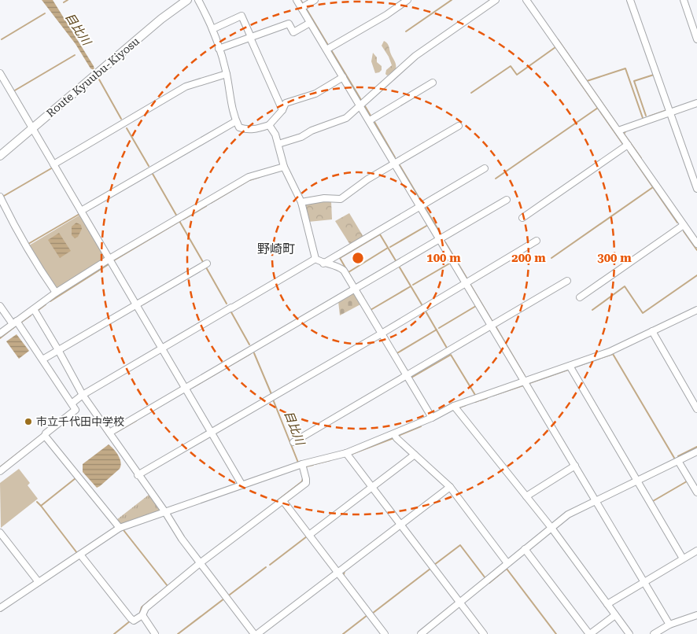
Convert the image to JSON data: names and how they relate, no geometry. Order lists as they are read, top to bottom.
{
  "streets": {
    "main road": ["Route Kyuubu-Kiyosu"]
  },
  "districts": ["野崎町"],
  "water": ["目比川"],
  "places": ["市立千代田中学校"],
  "rings": ["100 m", "200 m", "300 m"]
}
